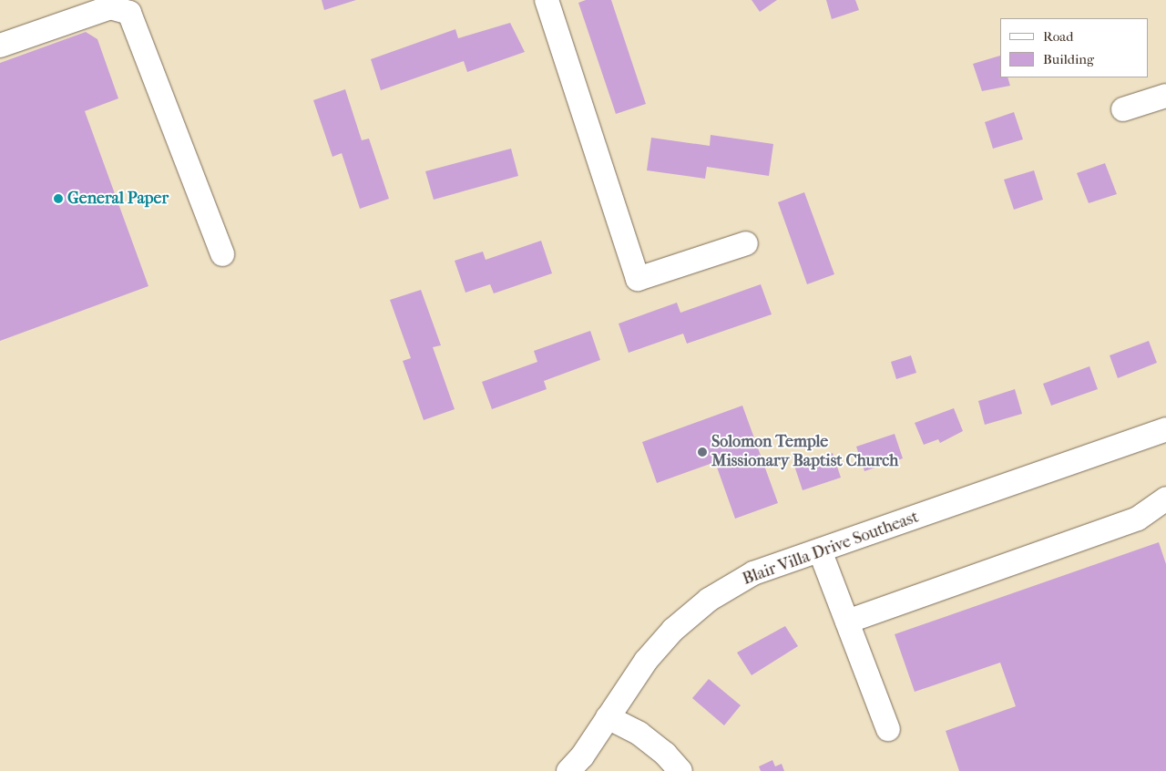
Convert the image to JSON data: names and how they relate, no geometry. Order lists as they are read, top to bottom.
{
  "streets": {
    "street": ["Blair Villa Drive Southeast"]
  },
  "places": ["General Paper", "Solomon Temple Missionary Baptist Church"],
  "legend": ["Road", "Building"]
}
